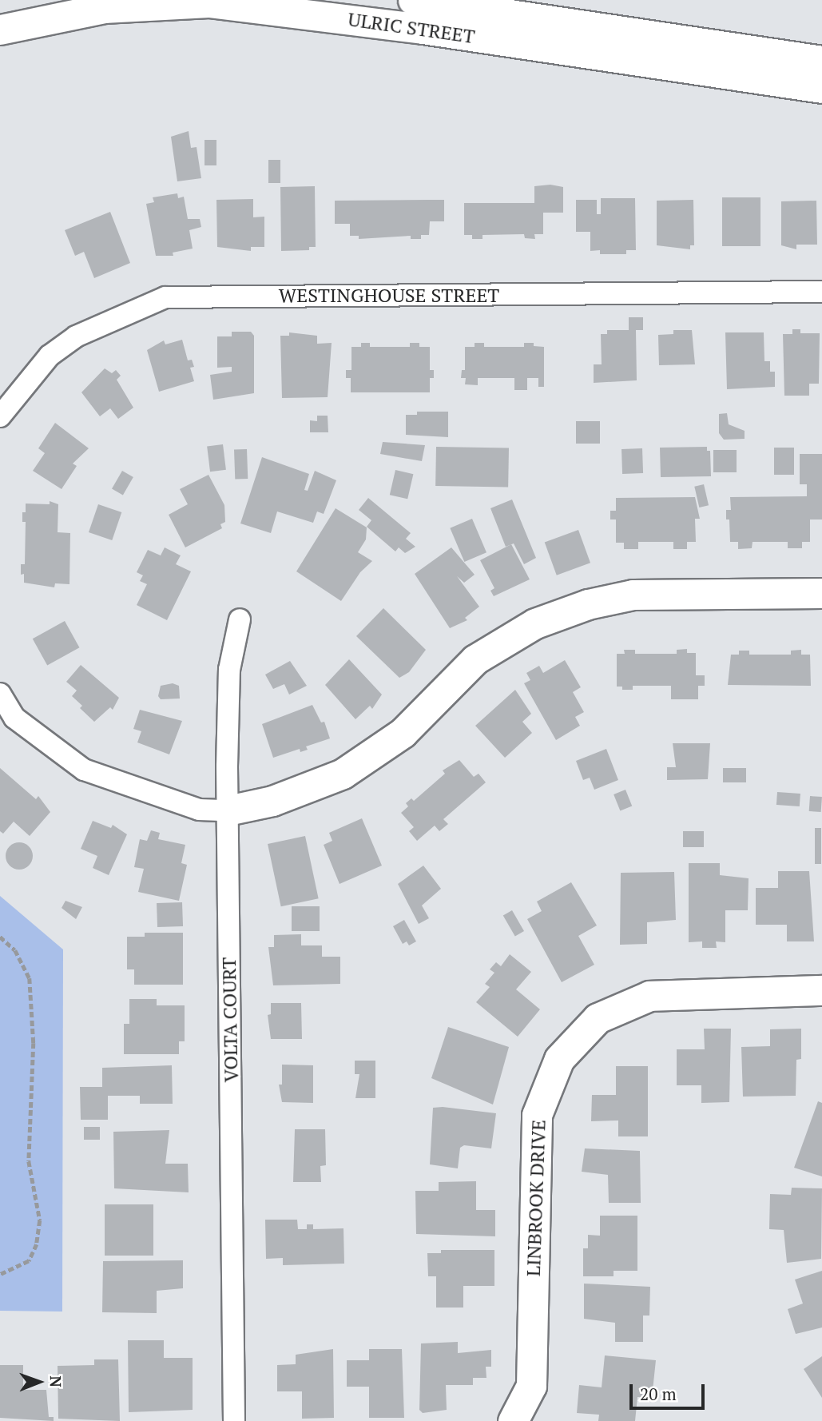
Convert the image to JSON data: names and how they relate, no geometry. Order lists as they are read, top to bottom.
{
  "streets": {
    "street": [
      "ULRIC STREET",
      "WESTINGHOUSE STREET",
      "VOLTA COURT",
      "LINBROOK DRIVE"
    ]
  },
  "scale_bar": "20 m",
  "north": "right"
}
